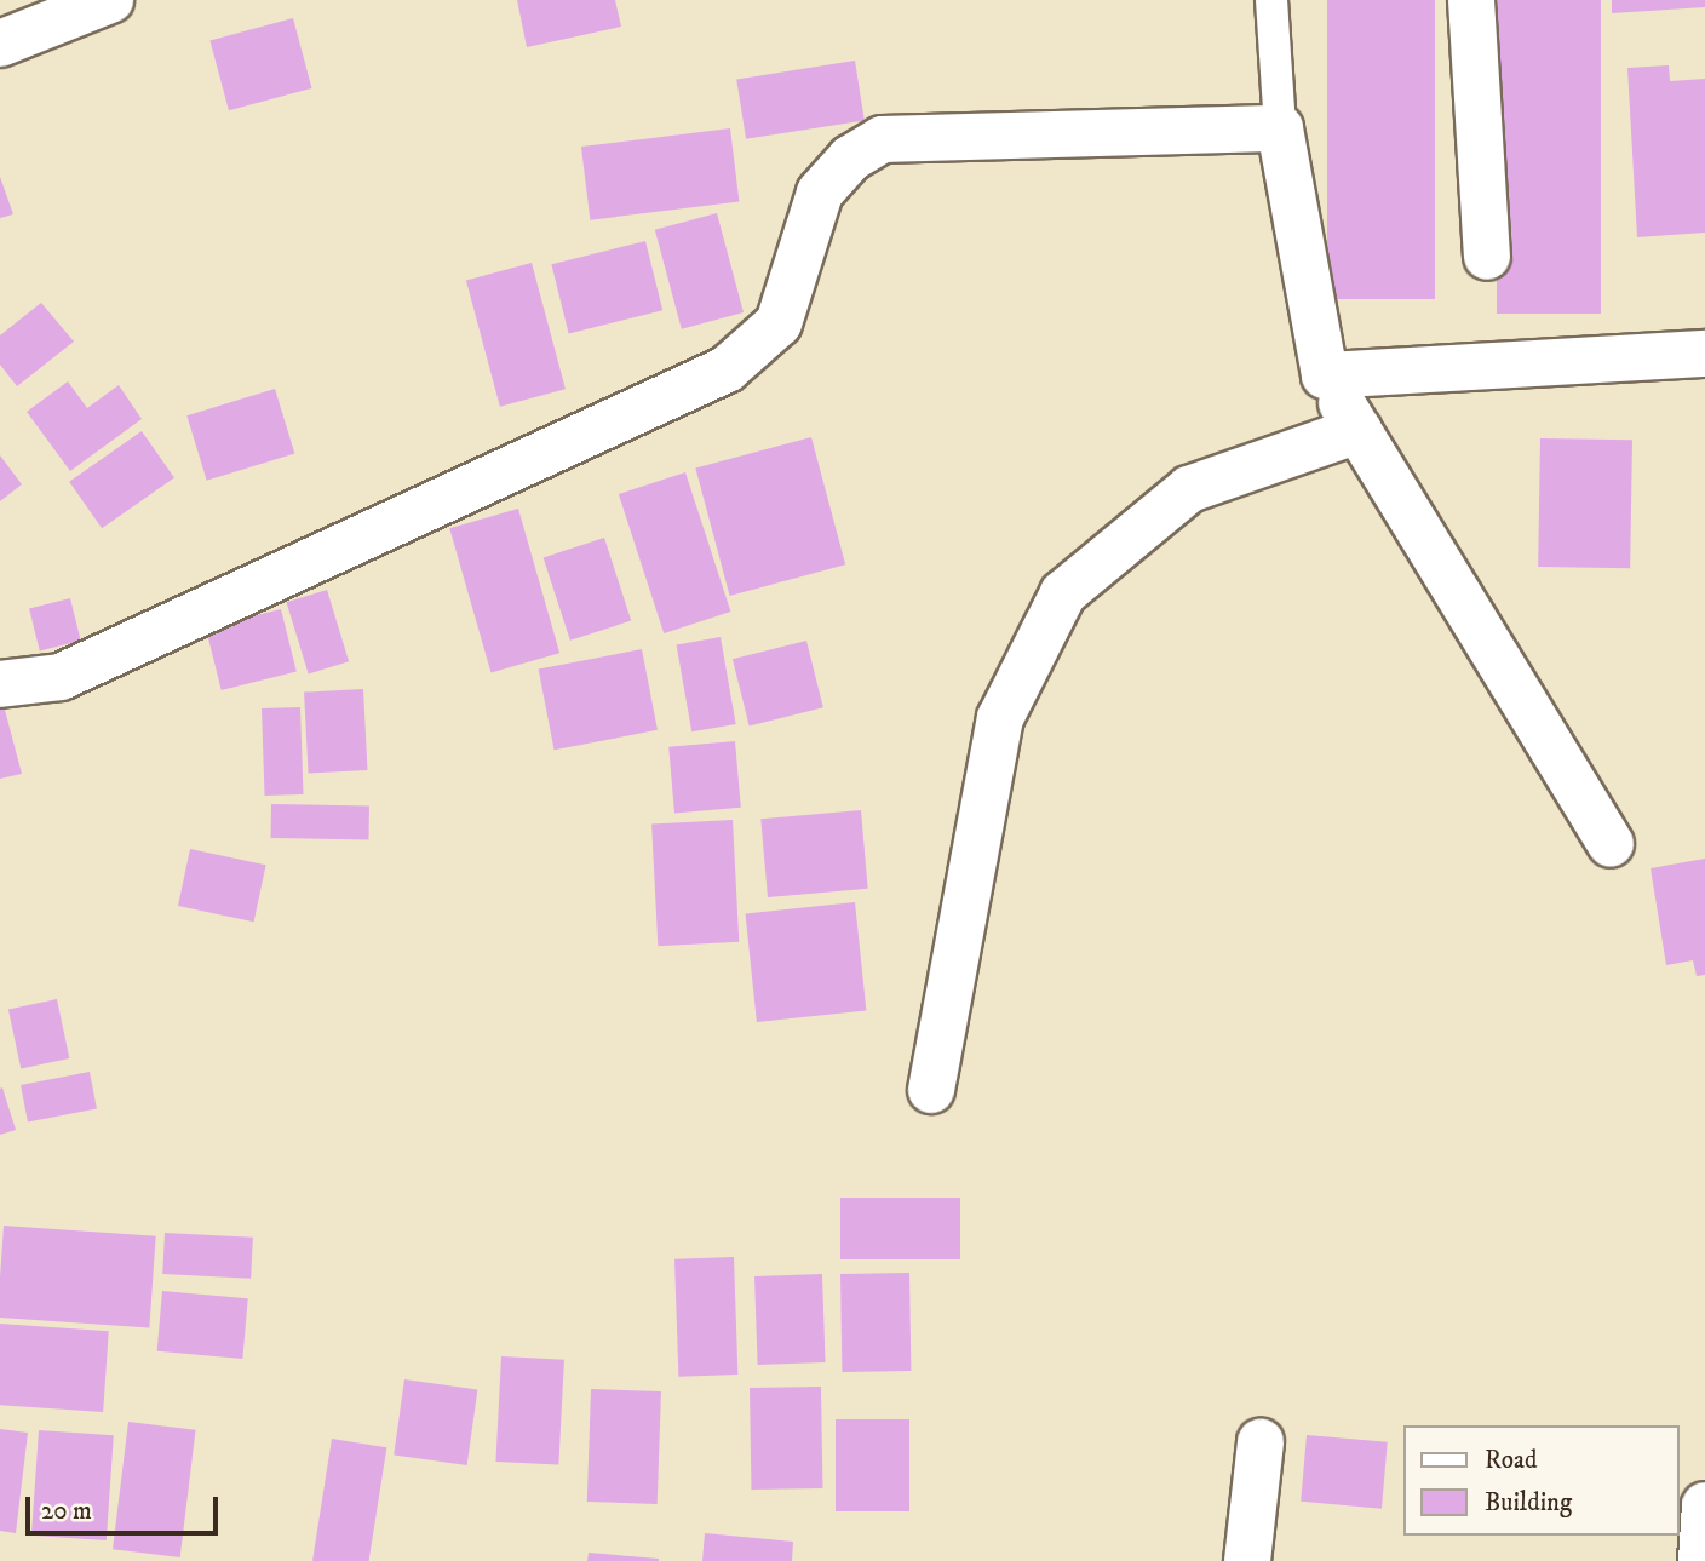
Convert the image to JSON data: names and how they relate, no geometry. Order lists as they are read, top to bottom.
{
  "legend": ["Road", "Building"],
  "scale_bar": "20 m"
}
